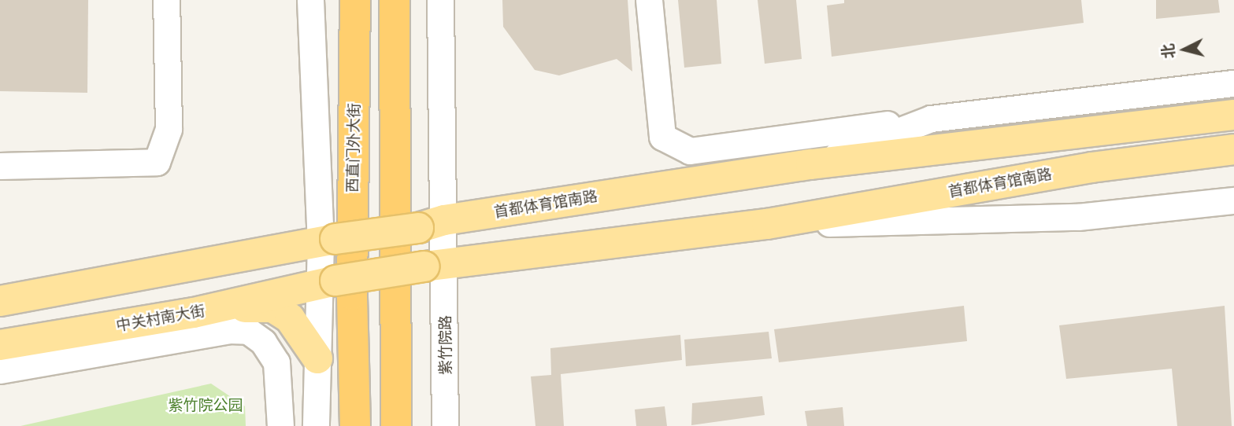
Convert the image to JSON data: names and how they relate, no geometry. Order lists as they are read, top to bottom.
{
  "streets": {
    "highway": ["西直门外大街"],
    "main road": ["首都体育馆南路", "中关村南大街"],
    "street": ["紫竹院路"]
  },
  "crossings": [
    ["西直门外大街", "中关村南大街"],
    ["首都体育馆南路", "中关村南大街"],
    ["首都体育馆南路", "紫竹院路"],
    ["中关村南大街", "紫竹院路"]
  ],
  "parks": ["紫竹院公园"],
  "north": "left"
}
